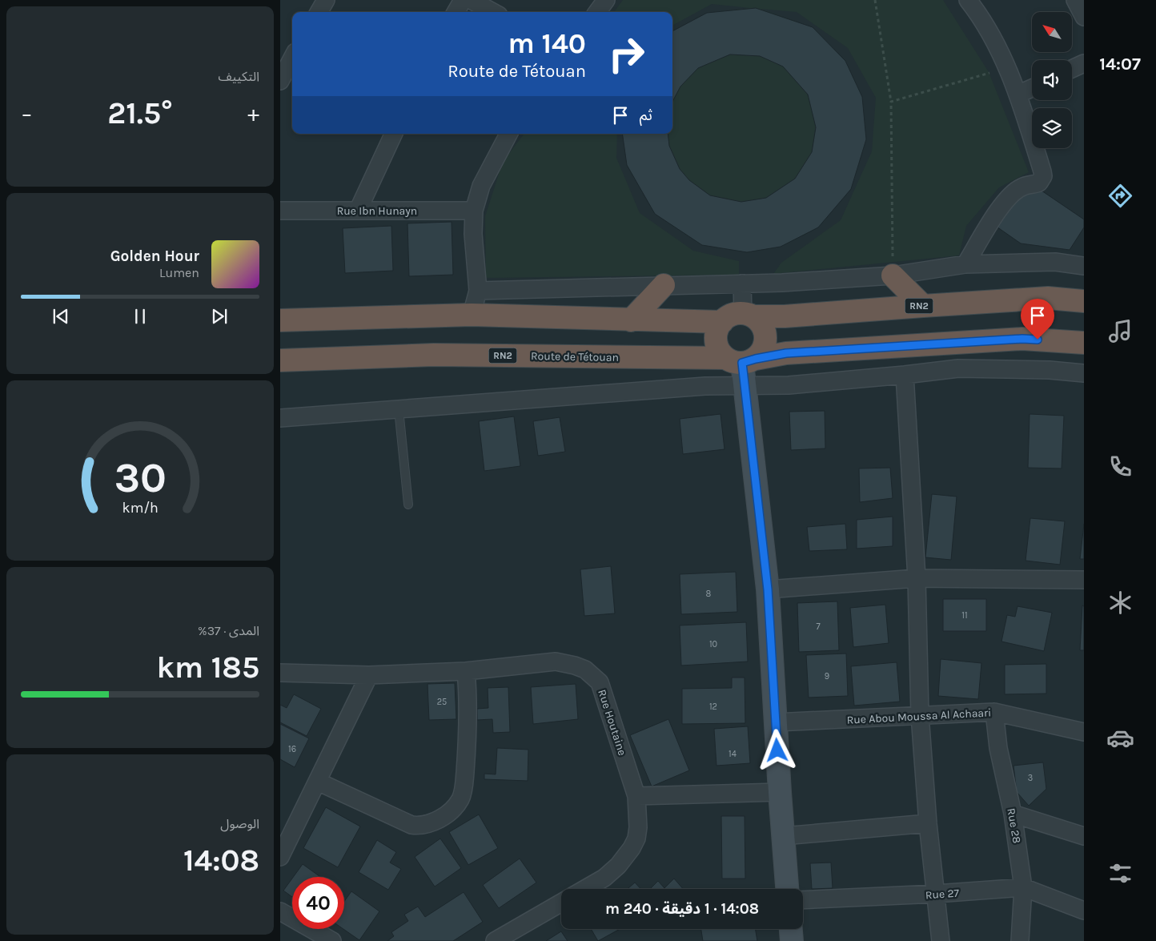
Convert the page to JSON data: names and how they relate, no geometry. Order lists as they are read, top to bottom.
{
  "streets": {
    "highway": ["RN2", "Route de Tétouan"],
    "street": [
      "Rue Ibn Hunayn",
      "Rue Abou Moussa Al Achaari",
      "Rue Houtaine",
      "Rue 28",
      "Rue 27"
    ]
  },
  "crossings": [
    ["RN2", "Route de Tétouan"],
    ["Rue Abou Moussa Al Achaari", "Rue 28"],
    ["Rue 28", "Rue 27"]
  ],
  "house_numbers": [
    "8",
    "11",
    "7",
    "10",
    "9",
    "25",
    "12",
    "16",
    "14",
    "3"
  ],
  "north": "top left",
  "page": {
    "tabs": "14:07",
    "tile": [
      "التكييف",
      ["المدى · 37%", "185 km"],
      ["الوصول", "14:08"]
    ],
    "turn": ["140 m", "Route de Tétouan"],
    "then": "ثم",
    "heat": ["−", "21.5°", "+"],
    "song": ["Golden Hour", "Lumen"],
    "limit": "40",
    "trip": "14:08 · 1 دقيقة · 240 m",
    "gauge": ["30", "km/h"]
  }
}
